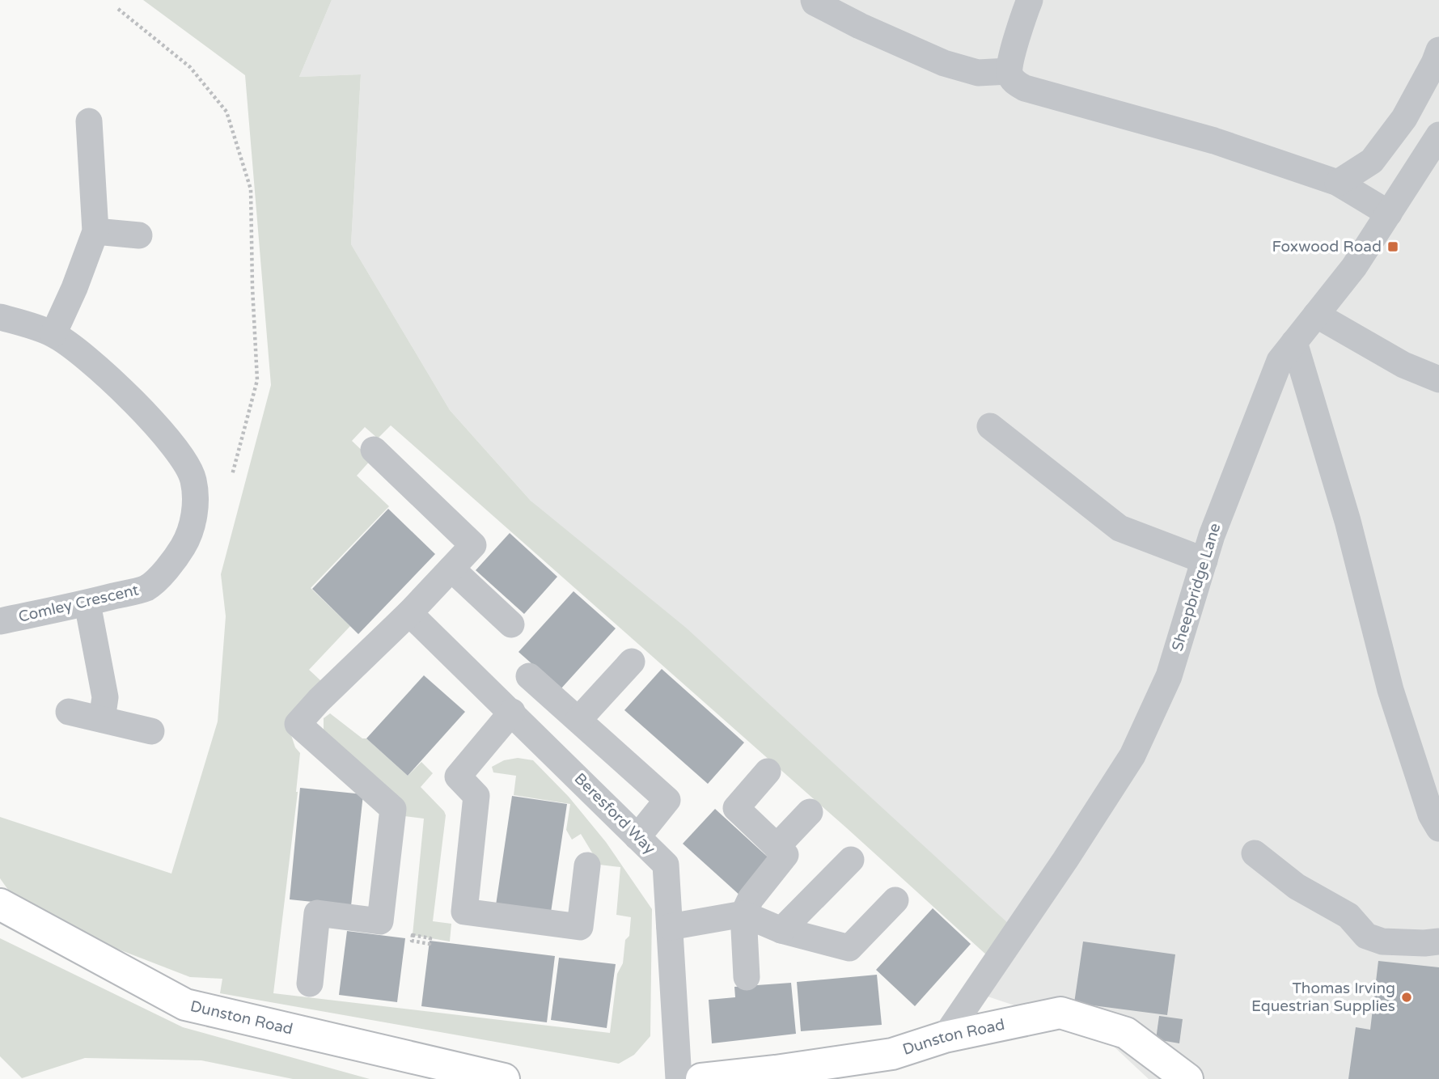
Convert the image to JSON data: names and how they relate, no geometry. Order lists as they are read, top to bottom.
{
  "streets": {
    "main road": ["Dunston Road"],
    "street": ["Sheepbridge Lane", "Comley Crescent", "Beresford Way"]
  },
  "crossings": [
    ["Sheepbridge Lane", "Dunston Road"]
  ],
  "places": {
    "transit": ["Foxwood Road"],
    "other": ["Thomas Irving Equestrian Supplies"]
  }
}
